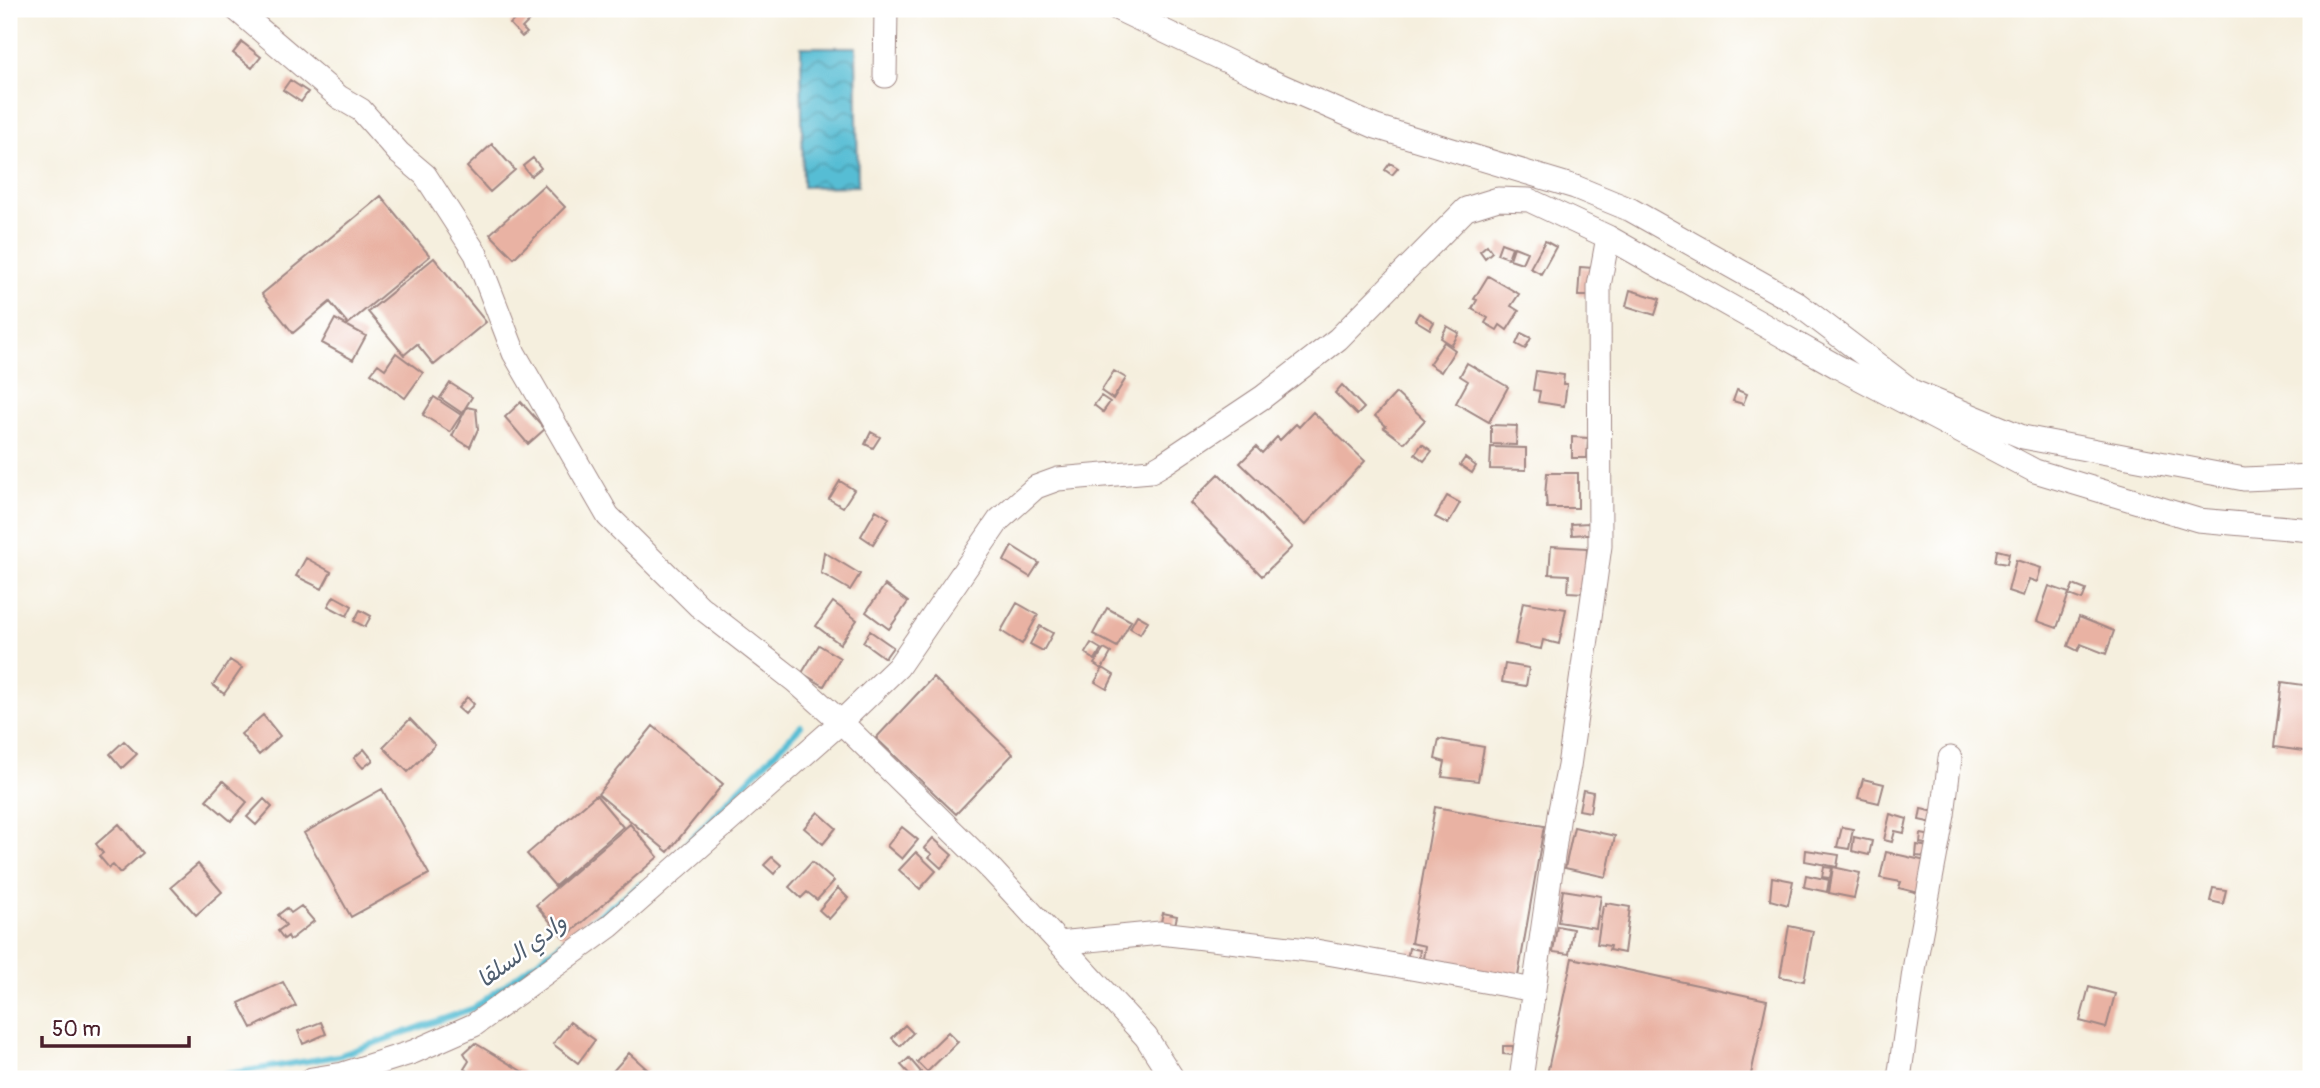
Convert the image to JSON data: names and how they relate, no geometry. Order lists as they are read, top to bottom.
{
  "water": ["وادي السلقا"],
  "scale_bar": "50 m"
}
